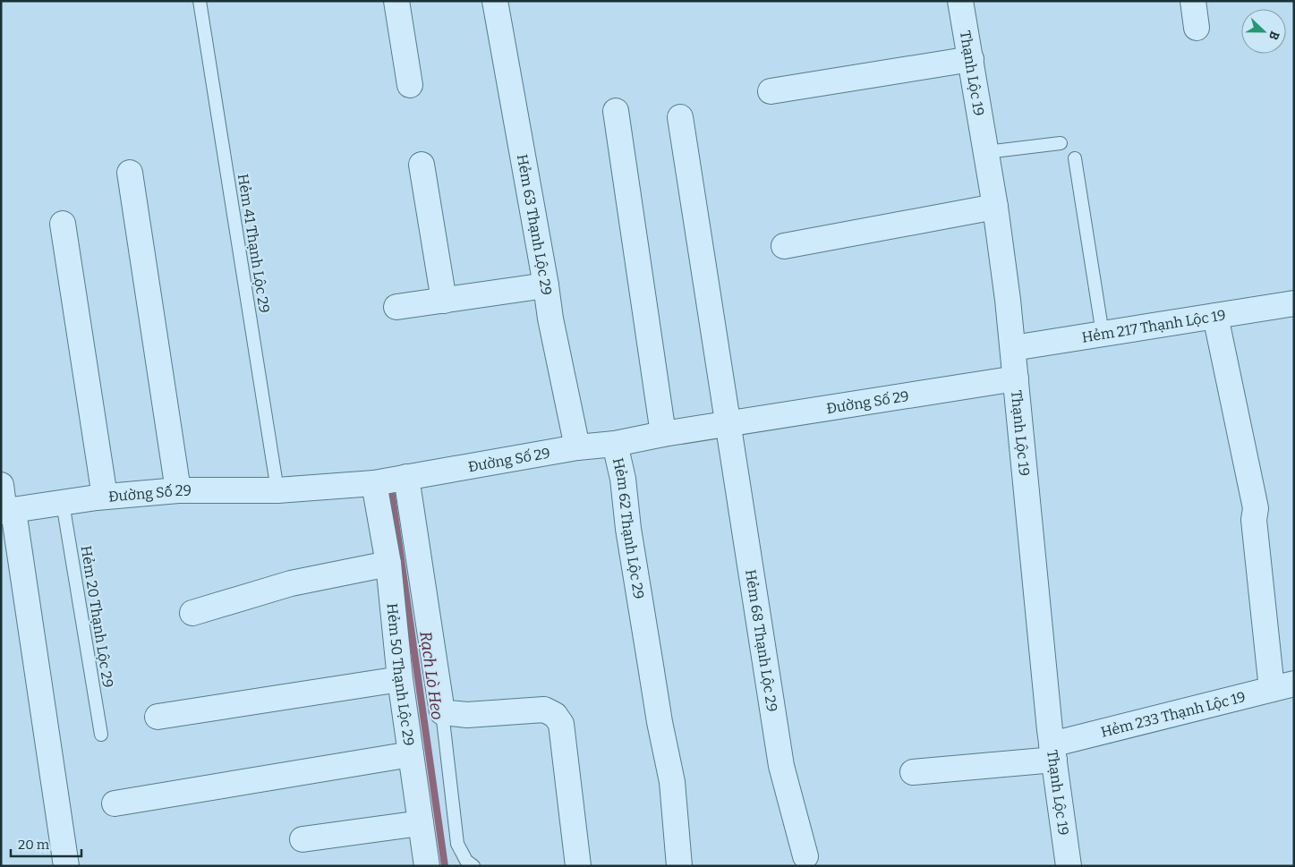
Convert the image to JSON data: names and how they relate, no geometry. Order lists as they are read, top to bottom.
{
  "streets": {
    "street": [
      "Thạnh Lộc 19",
      "Hẻm 63 Thạnh Lộc 29",
      "Hẻm 217 Thạnh Lộc 19",
      "Đường Số 29",
      "Hẻm 62 Thạnh Lộc 29",
      "Hẻm 68 Thạnh Lộc 29",
      "Hẻm 50 Thạnh Lộc 29",
      "Hẻm 233 Thạnh Lộc 19"
    ],
    "lane": ["Hẻm 41 Thạnh Lộc 29", "Hẻm 20 Thạnh Lộc 29"]
  },
  "crossings": [
    ["Thạnh Lộc 19", "Hẻm 217 Thạnh Lộc 19"],
    ["Thạnh Lộc 19", "Đường Số 29"],
    ["Thạnh Lộc 19", "Hẻm 233 Thạnh Lộc 19"],
    ["Hẻm 63 Thạnh Lộc 29", "Đường Số 29"],
    ["Hẻm 41 Thạnh Lộc 29", "Đường Số 29"],
    ["Đường Số 29", "Hẻm 62 Thạnh Lộc 29"],
    ["Đường Số 29", "Hẻm 20 Thạnh Lộc 29"],
    ["Đường Số 29", "Hẻm 68 Thạnh Lộc 29"],
    ["Đường Số 29", "Hẻm 50 Thạnh Lộc 29"]
  ],
  "water": ["Rạch Lò Heo"],
  "scale_bar": "20 m",
  "north": "right"
}
